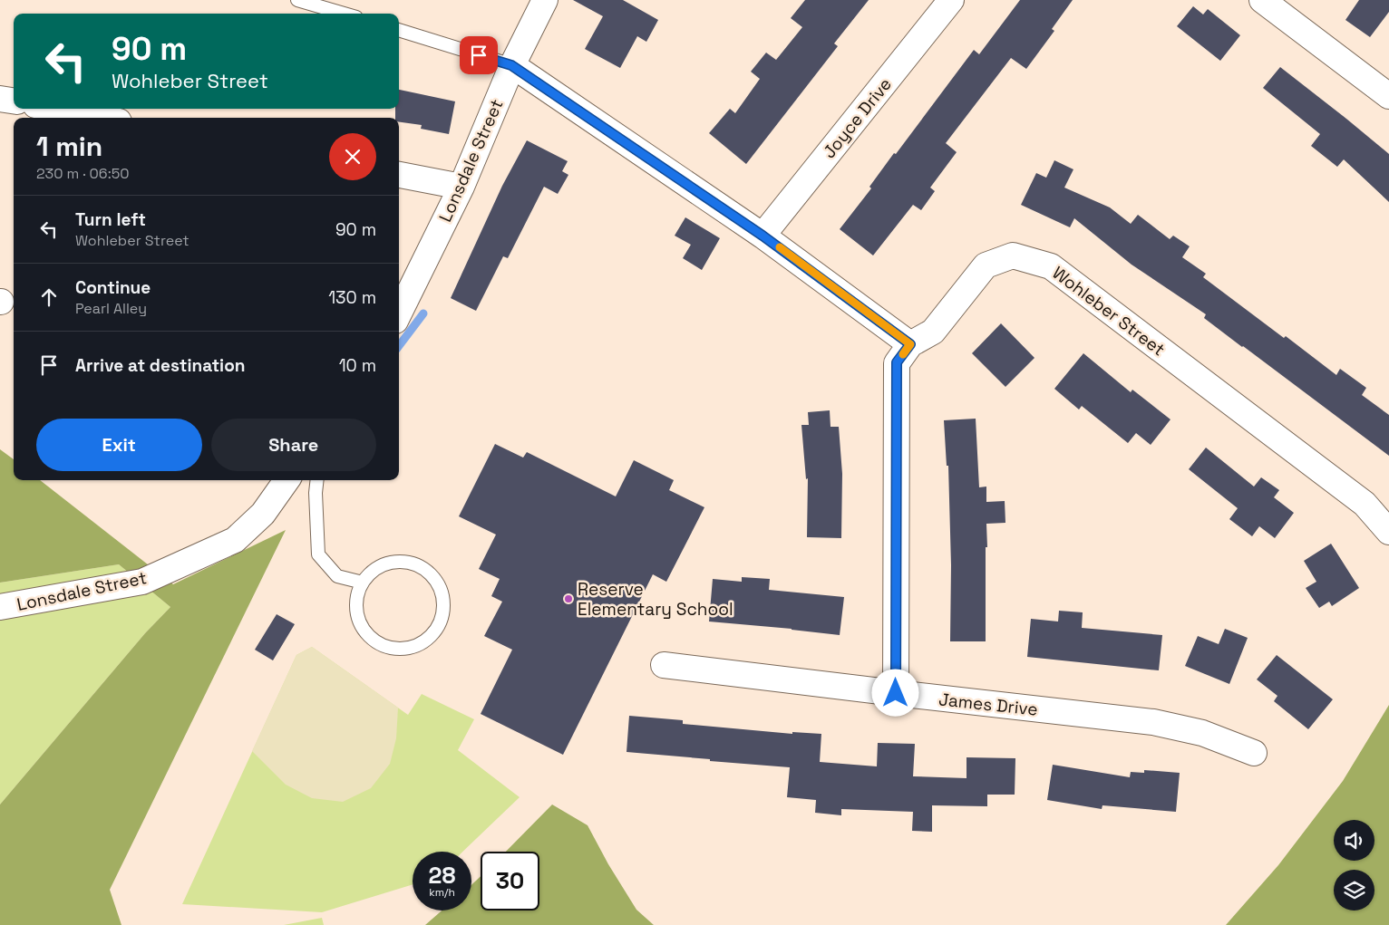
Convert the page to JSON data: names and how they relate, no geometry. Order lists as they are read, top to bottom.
{
  "streets": {
    "street": [
      "Joyce Drive",
      "Lonsdale Street",
      "Wohleber Street",
      "James Drive"
    ]
  },
  "places": ["Reserve Elementary School"],
  "page": {
    "turn": ["90 m", "Wohleber Street"],
    "heading": ["1 min", "230 m · 06:50"],
    "list": [
      {
        "name": "Turn left",
        "note": "Wohleber Street",
        "value": "90 m"
      },
      {
        "name": "Continue",
        "note": "Pearl Alley",
        "value": "130 m"
      },
      {
        "name": "Arrive at destination",
        "value": "10 m"
      }
    ],
    "buttons": ["Exit", "Share"],
    "speed": "28 km/h",
    "limit": "30"
  }
}
